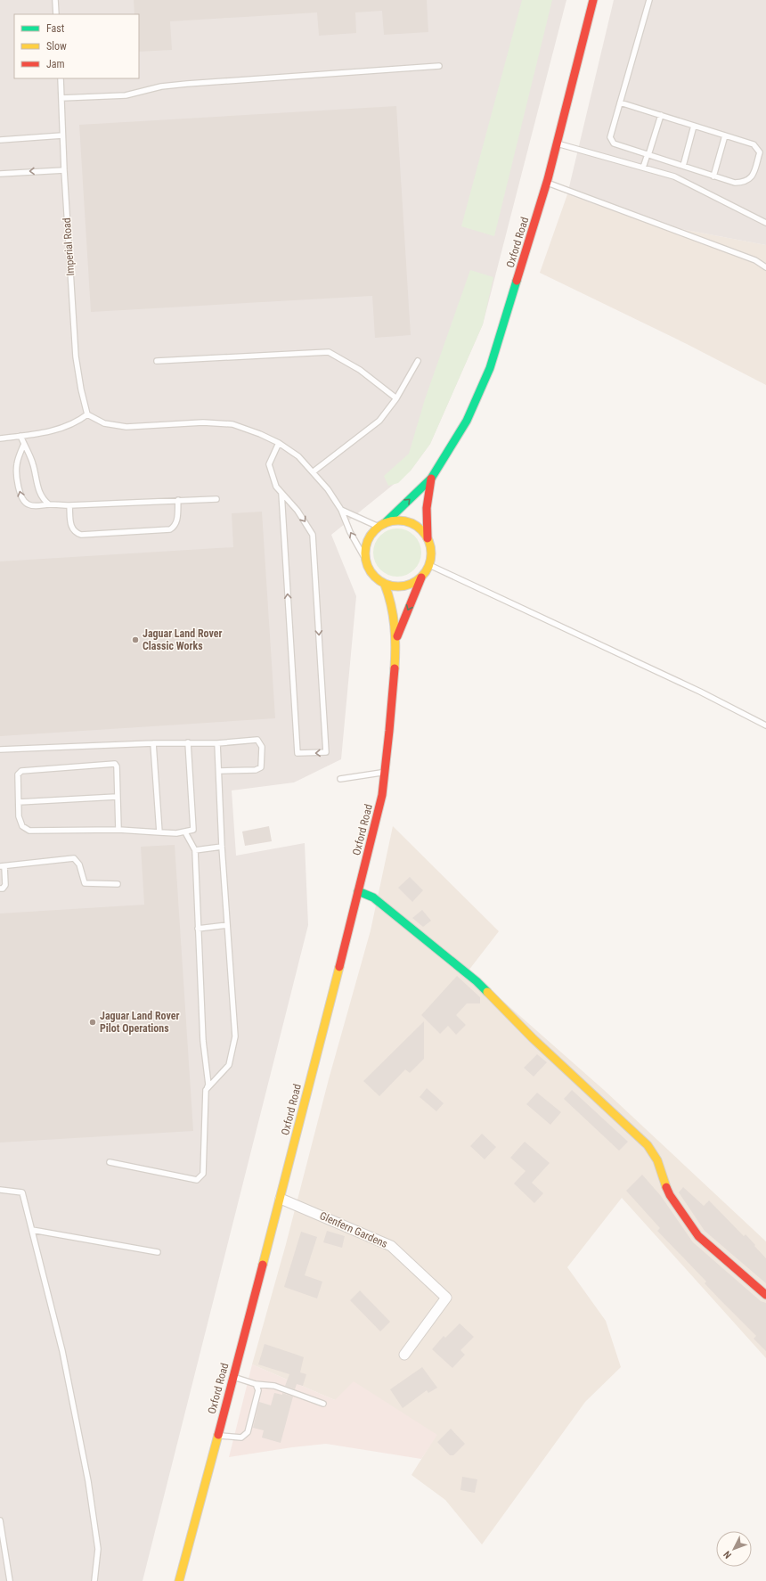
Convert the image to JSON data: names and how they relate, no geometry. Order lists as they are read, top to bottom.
{
  "streets": {
    "main road": ["Oxford Road"],
    "street": ["Glenfern Gardens"],
    "lane": ["Imperial Road"]
  },
  "crossings": [
    ["Oxford Road", "Glenfern Gardens"]
  ],
  "places": ["Jaguar Land Rover Classic Works", "Jaguar Land Rover Pilot Operations"],
  "legend": ["Fast", "Slow", "Jam"],
  "north": "bottom left"
}
